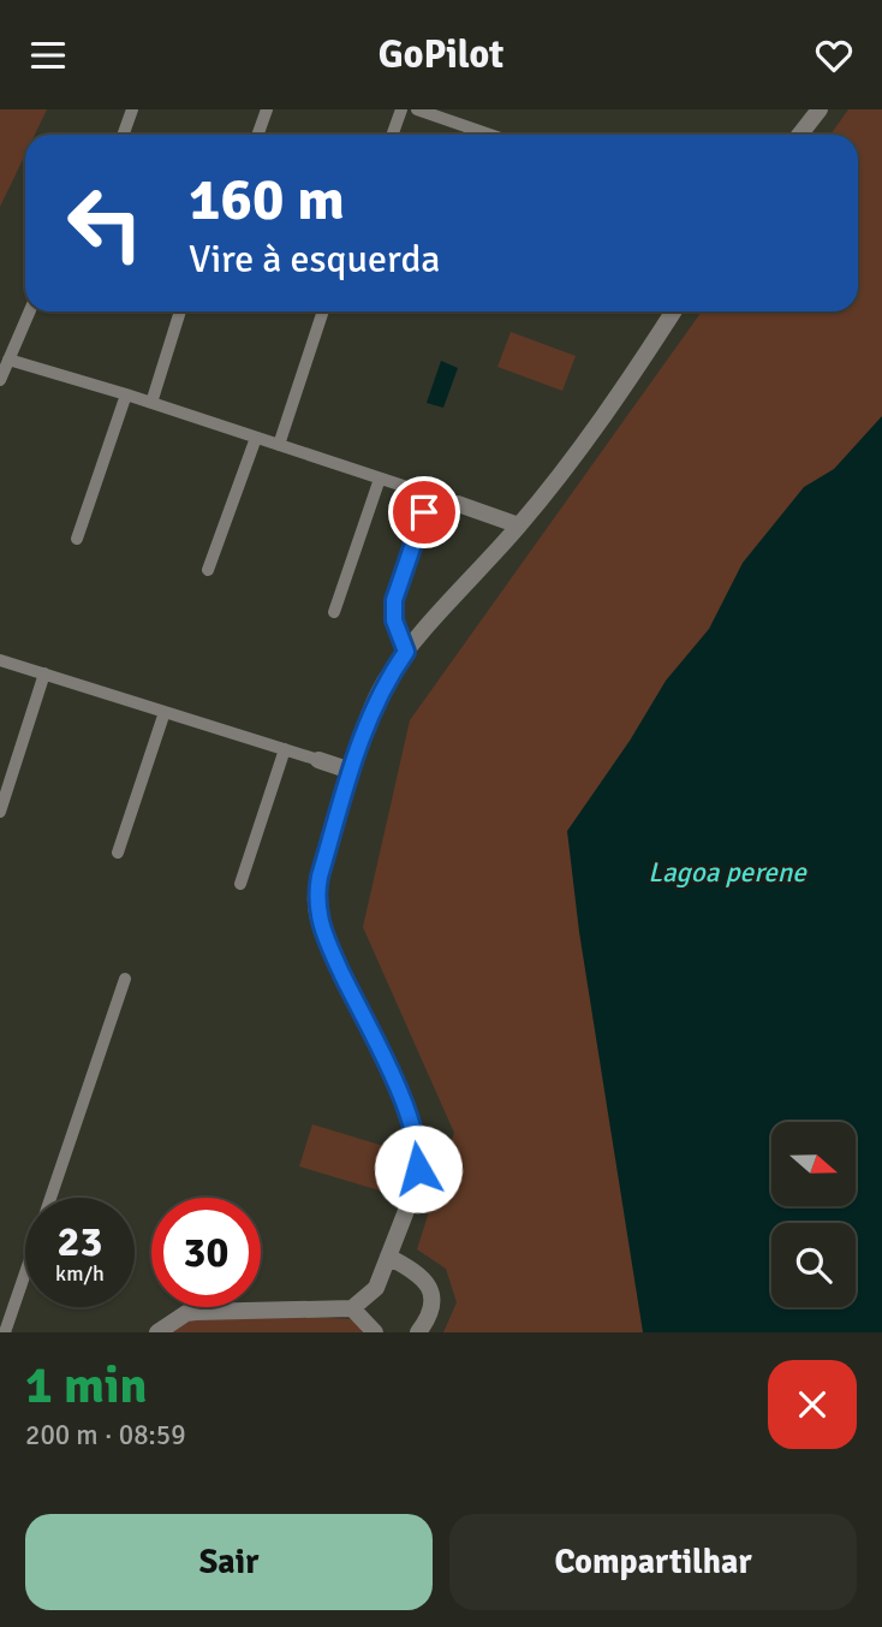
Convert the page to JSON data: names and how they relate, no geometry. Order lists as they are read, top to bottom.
{
  "water": ["Lagoa perene"],
  "north": "right",
  "page": {
    "header": "GoPilot",
    "turn": ["160 m", "Vire à esquerda"],
    "speed": "23 km/h",
    "limit": "30",
    "heading": ["1 min", "200 m · 08:59"],
    "buttons": ["Sair", "Compartilhar"]
  }
}
